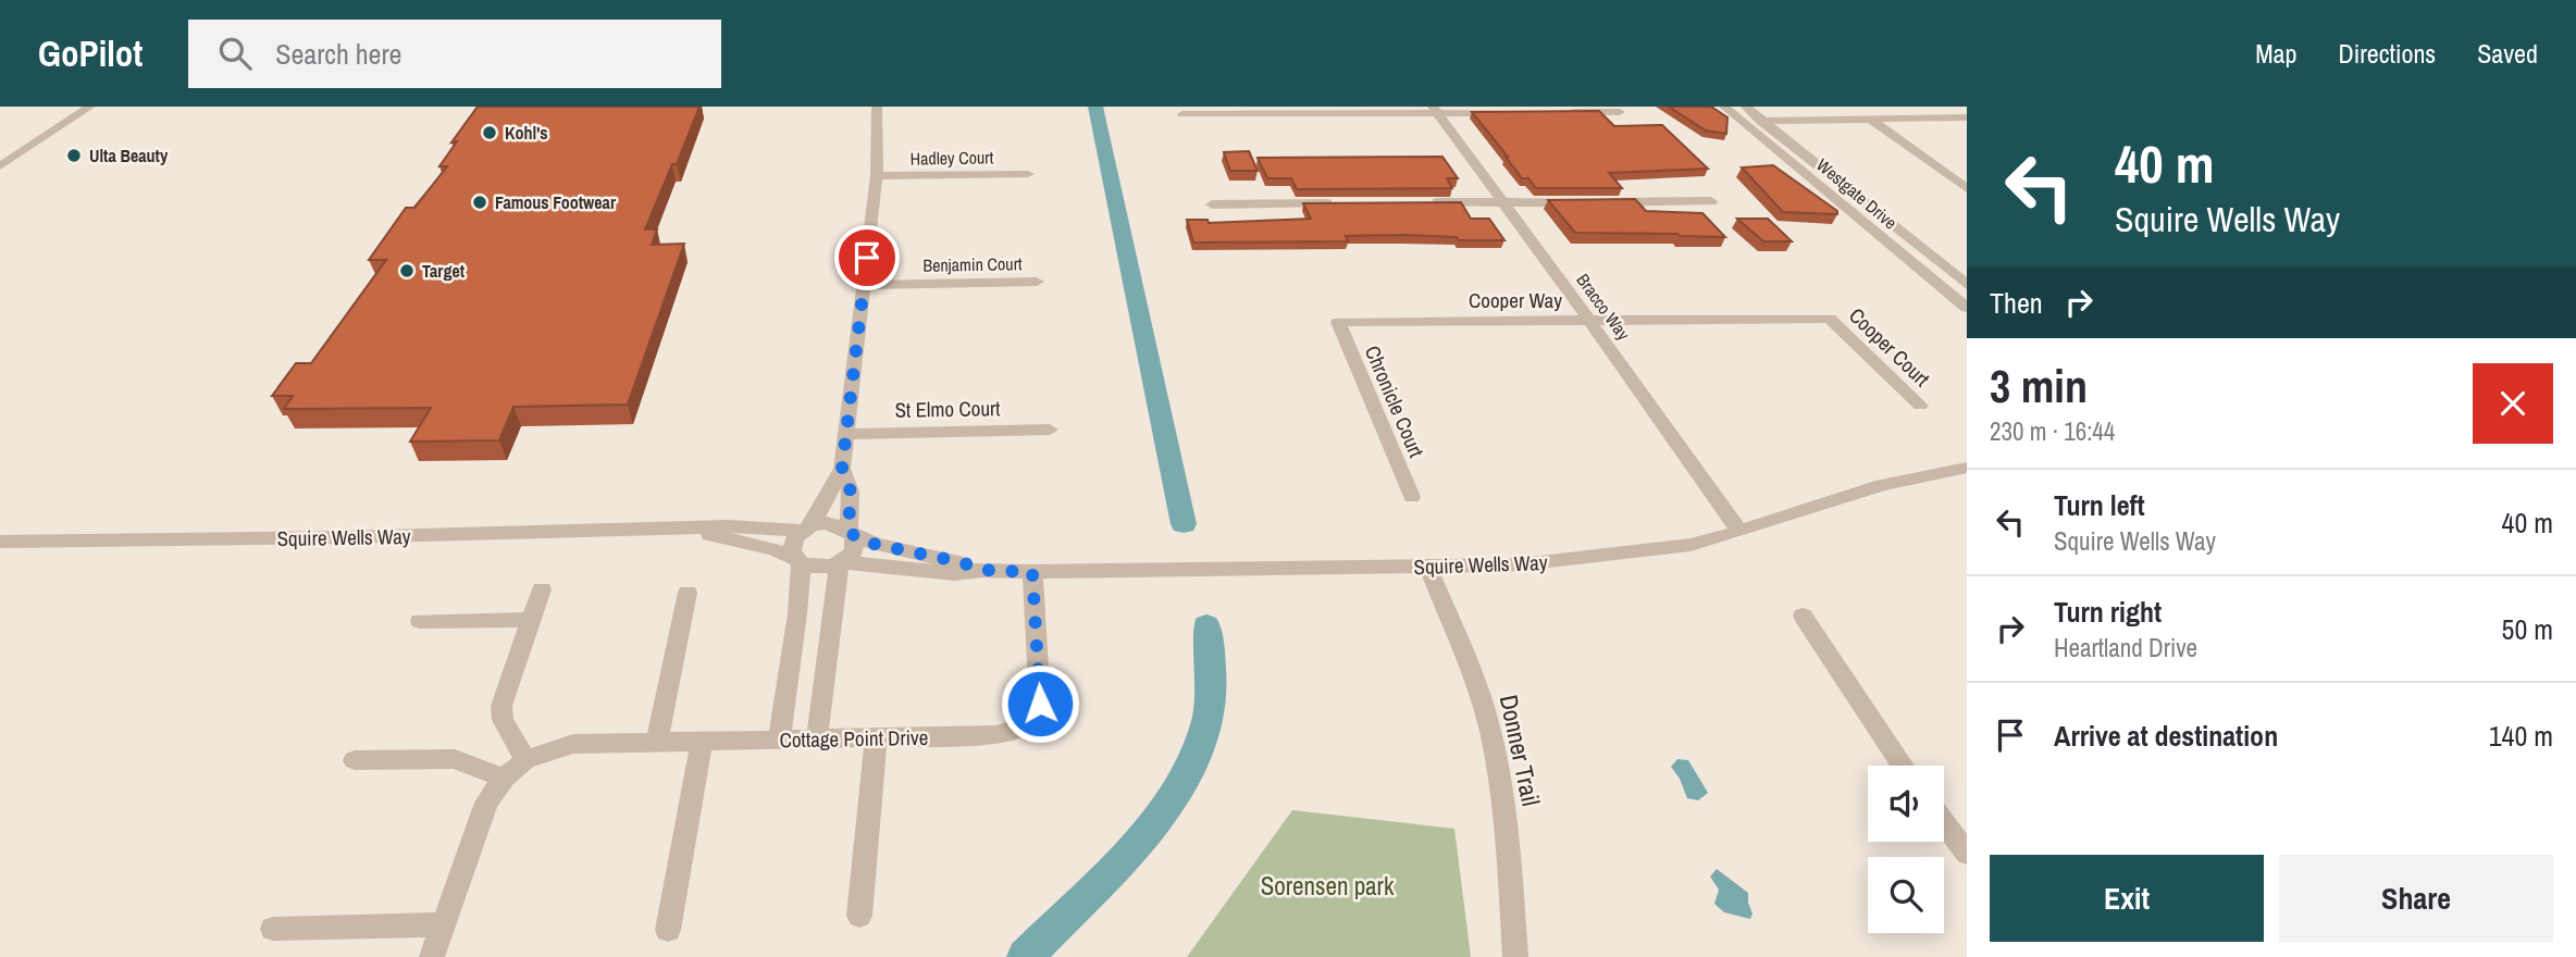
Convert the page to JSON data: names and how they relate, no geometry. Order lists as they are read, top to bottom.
{
  "streets": {
    "street": [
      "Hadley Court",
      "Westgate Drive",
      "Benjamin Court",
      "Cooper Way",
      "Bracco Way",
      "Cooper Court",
      "Chronicle Court",
      "St Elmo Court",
      "Squire Wells Way",
      "Cottage Point Drive",
      "Donner Trail"
    ]
  },
  "crossings": [
    ["Cooper Way", "Bracco Way"],
    ["Cooper Way", "Cooper Court"],
    ["Cooper Way", "Chronicle Court"],
    ["Bracco Way", "Squire Wells Way"],
    ["Squire Wells Way", "Cottage Point Drive"],
    ["Squire Wells Way", "Donner Trail"]
  ],
  "parks": ["Sorensen park"],
  "places": [
    "Kohl's",
    "Ulta Beauty",
    "Famous Footwear",
    "Target"
  ],
  "page": {
    "header": "GoPilot",
    "search": "Search here",
    "nav": ["Map", "Directions", "Saved"],
    "turn": ["40 m", "Squire Wells Way"],
    "then": "Then",
    "heading": ["3 min", "230 m · 16:44"],
    "list": [
      {
        "name": "Turn left",
        "note": "Squire Wells Way",
        "value": "40 m"
      },
      {
        "name": "Turn right",
        "note": "Heartland Drive",
        "value": "50 m"
      },
      {
        "name": "Arrive at destination",
        "value": "140 m"
      }
    ],
    "buttons": ["Exit", "Share"]
  }
}
